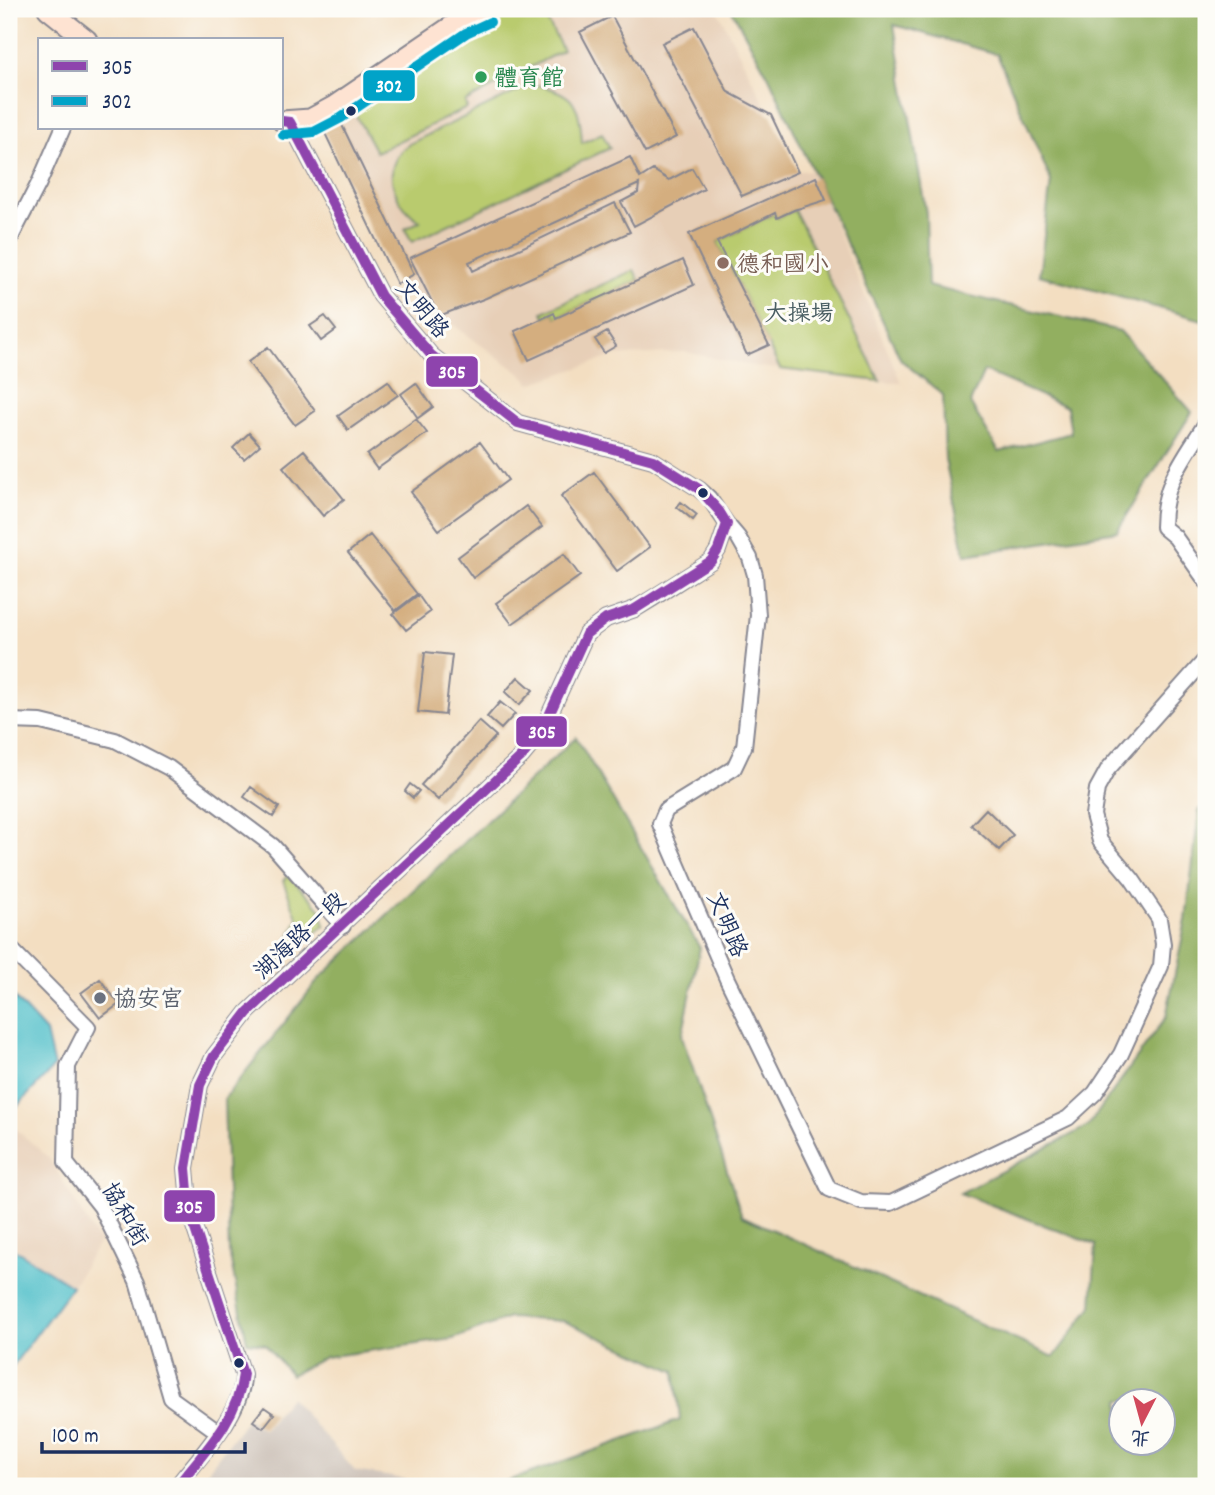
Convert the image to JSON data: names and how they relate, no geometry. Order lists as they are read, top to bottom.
{
  "streets": {
    "street": ["文明路", "湖海路一段", "協和街"]
  },
  "crossings": [
    ["文明路", "湖海路一段"],
    ["湖海路一段", "協和街"]
  ],
  "parks": ["大操場"],
  "places": ["體育館", "德和國小", "協安宮"],
  "lines": ["transit line 302", "transit line 305"],
  "legend": ["305", "302"],
  "scale_bar": "100 m",
  "north": "bottom"
}
